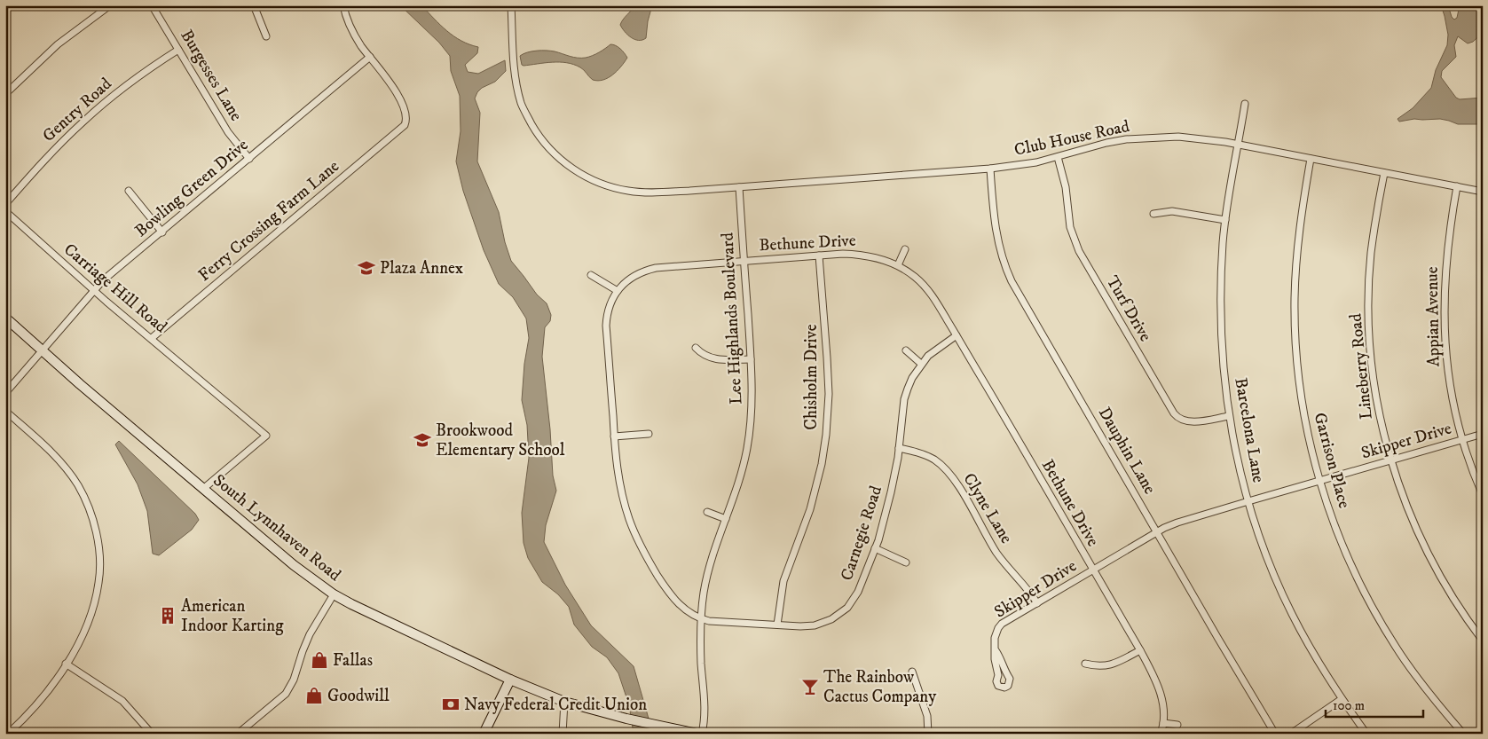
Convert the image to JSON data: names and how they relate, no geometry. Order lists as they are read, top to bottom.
{
  "streets": {
    "street": [
      "Burgesses Lane",
      "Gentry Road",
      "Club House Road",
      "Bowling Green Drive",
      "Ferry Crossing Farm Lane",
      "Bethune Drive",
      "Carriage Hill Road",
      "Turf Drive",
      "Appian Avenue",
      "Lee Highlands Boulevard",
      "Lineberry Road",
      "Chisholm Drive",
      "Barcelona Lane",
      "Skipper Drive",
      "Dauphin Lane",
      "Garrison Place",
      "Clyne Lane",
      "South Lynnhaven Road",
      "Carnegie Road"
    ]
  },
  "crossings": [
    ["Burgesses Lane", "Gentry Road"],
    ["Burgesses Lane", "Bowling Green Drive"],
    ["Club House Road", "Turf Drive"],
    ["Club House Road", "Appian Avenue"],
    ["Club House Road", "Lee Highlands Boulevard"],
    ["Club House Road", "Lineberry Road"],
    ["Club House Road", "Barcelona Lane"],
    ["Club House Road", "Dauphin Lane"],
    ["Club House Road", "Garrison Place"],
    ["Bowling Green Drive", "Ferry Crossing Farm Lane"],
    ["Bowling Green Drive", "Carriage Hill Road"],
    ["Bowling Green Drive", "South Lynnhaven Road"],
    ["Ferry Crossing Farm Lane", "Carriage Hill Road"],
    ["Bethune Drive", "Lee Highlands Boulevard"],
    ["Bethune Drive", "Chisholm Drive"],
    ["Bethune Drive", "Skipper Drive"],
    ["Bethune Drive", "Carnegie Road"],
    ["Carriage Hill Road", "South Lynnhaven Road"],
    ["Turf Drive", "Barcelona Lane"],
    ["Appian Avenue", "Skipper Drive"],
    ["Lee Highlands Boulevard", "Carnegie Road"],
    ["Lineberry Road", "Skipper Drive"],
    ["Chisholm Drive", "Carnegie Road"],
    ["Barcelona Lane", "Skipper Drive"],
    ["Skipper Drive", "Dauphin Lane"],
    ["Skipper Drive", "Garrison Place"],
    ["Skipper Drive", "Clyne Lane"],
    ["Clyne Lane", "Carnegie Road"]
  ],
  "places": {
    "school or university": ["Plaza Annex", "Brookwood Elementary School"],
    "building": ["American Indoor Karting"],
    "shop": ["Fallas", "Goodwill"],
    "bar": ["The Rainbow Cactus Company"],
    "bank": ["Navy Federal Credit Union"]
  },
  "scale_bar": "100 m"
}
